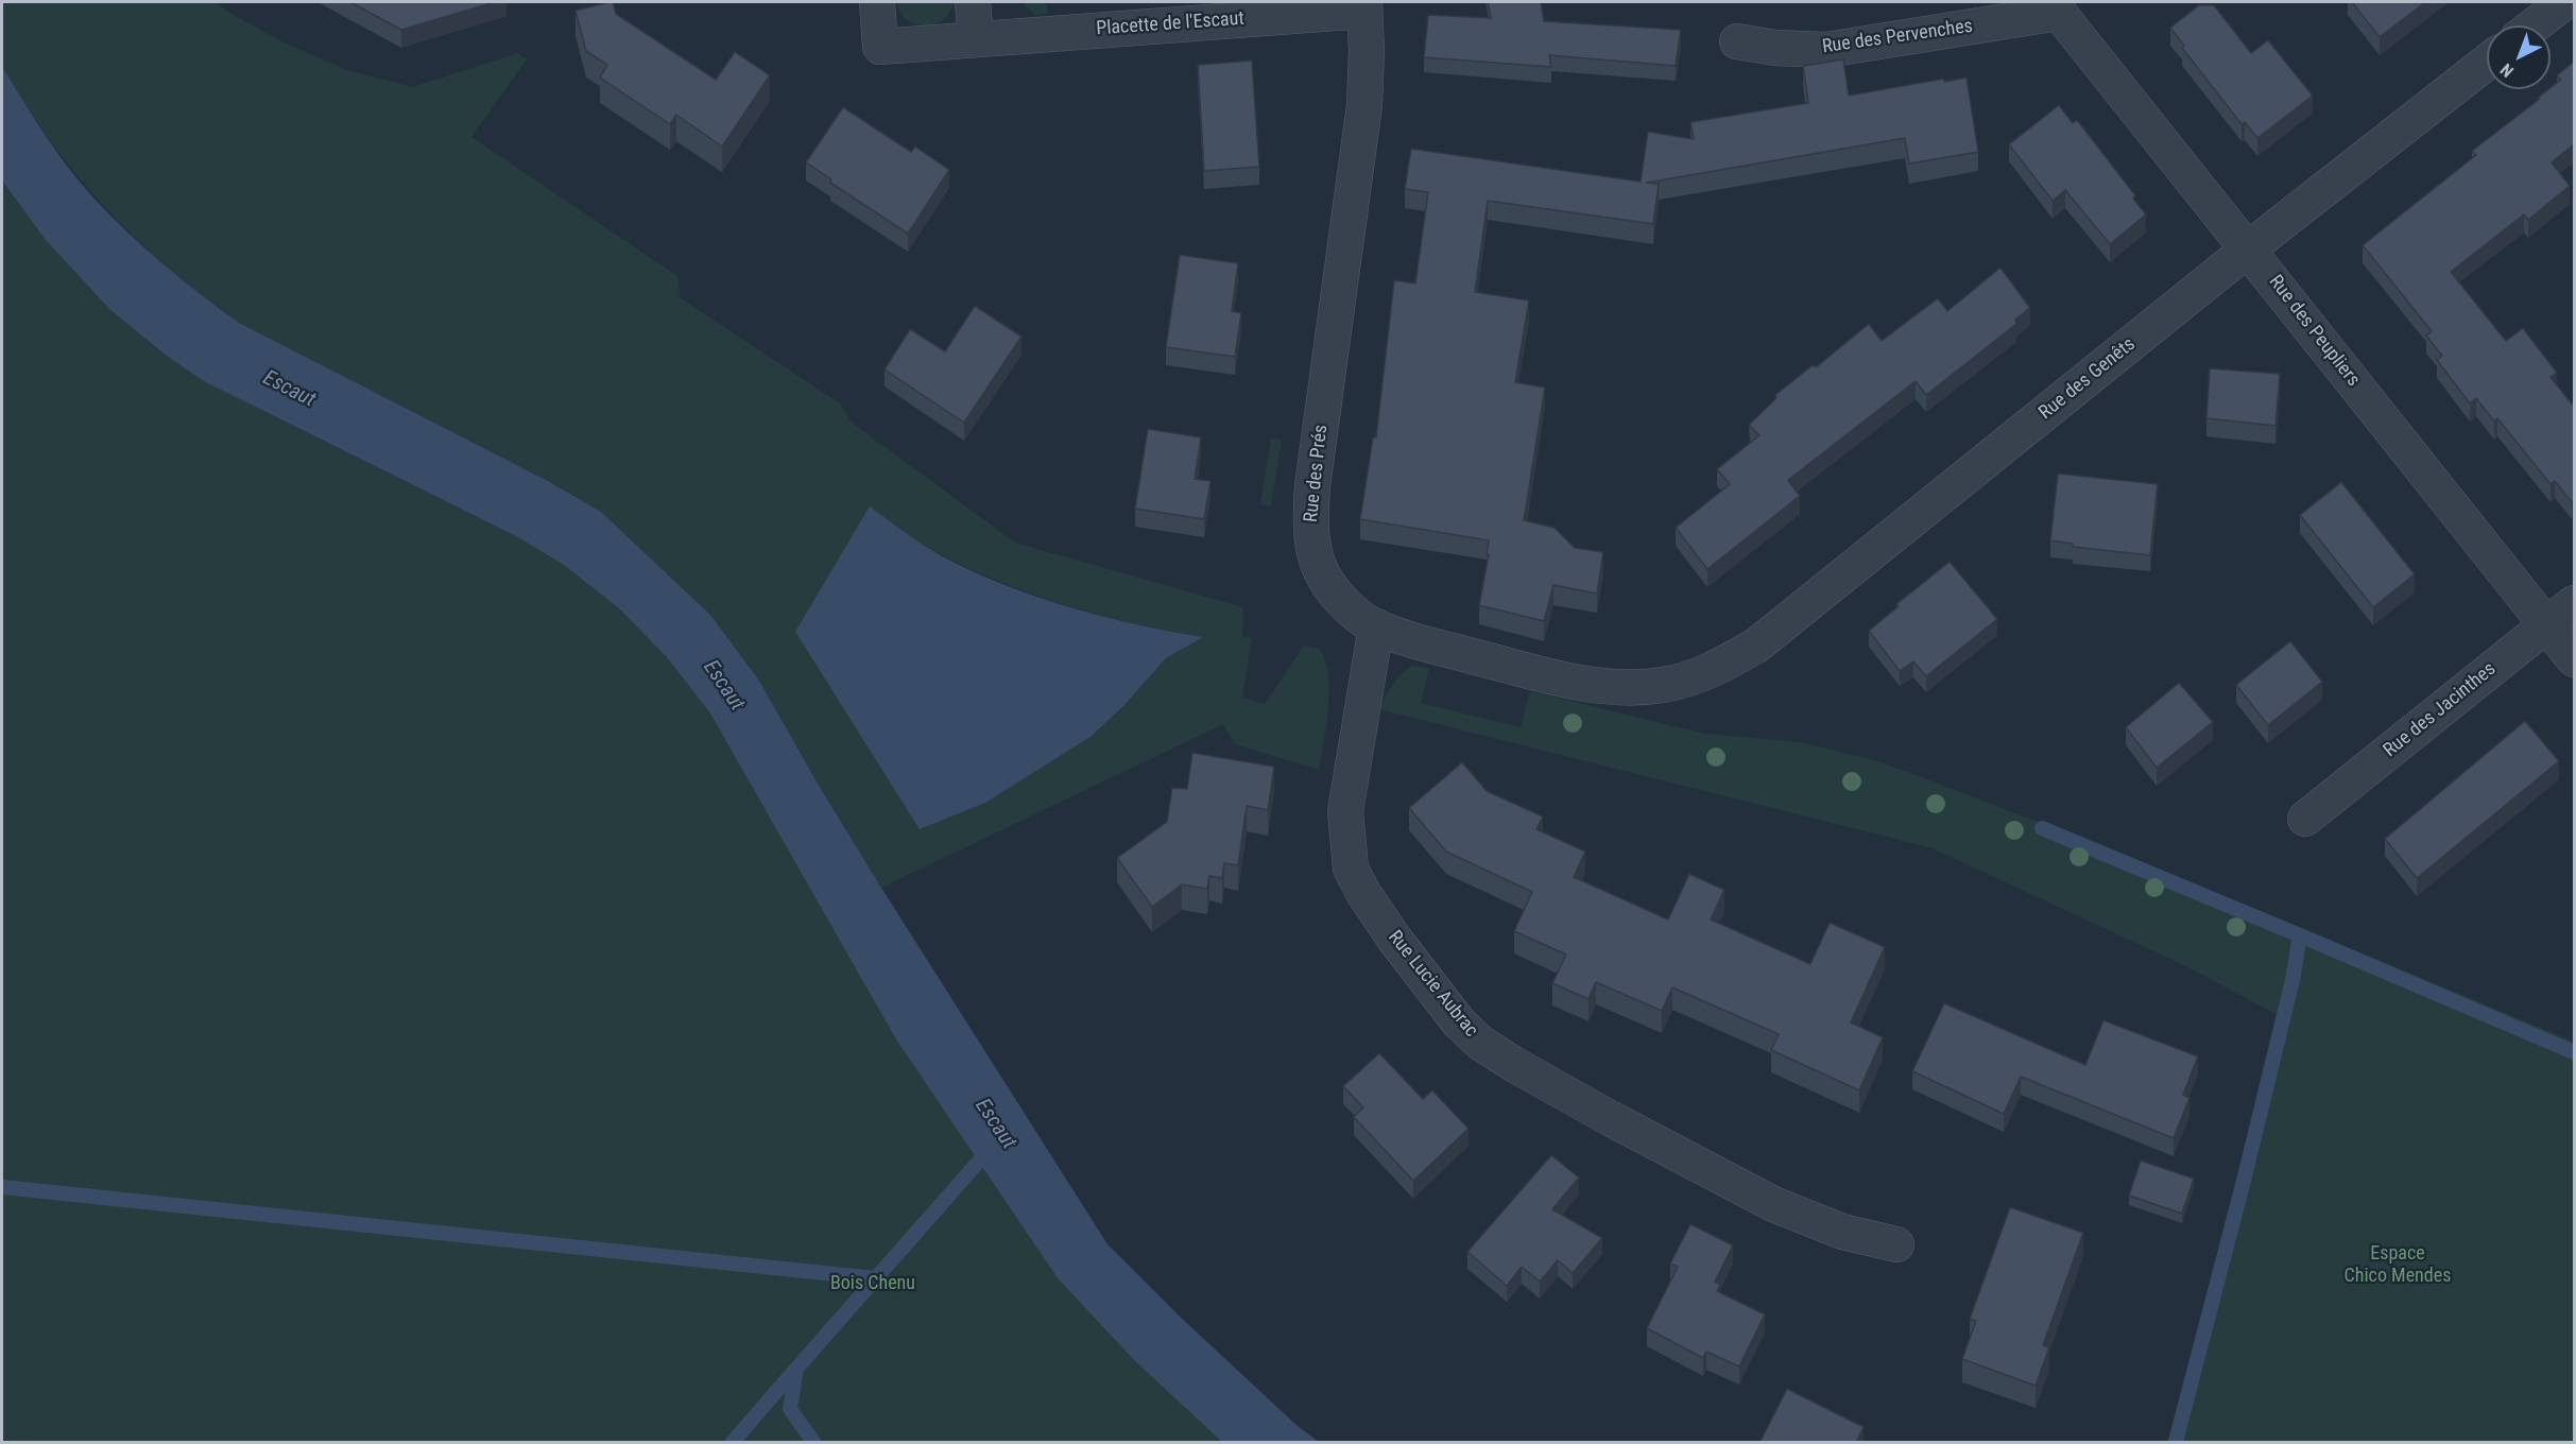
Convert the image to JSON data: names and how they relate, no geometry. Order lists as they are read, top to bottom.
{
  "streets": {
    "street": [
      "Placette de l'Escaut",
      "Rue des Pervenches",
      "Rue des Peupliers",
      "Rue des Genêts",
      "Rue des Prés",
      "Rue des Jacinthes",
      "Rue Lucie Aubrac"
    ]
  },
  "crossings": [
    ["Placette de l'Escaut", "Rue des Prés"],
    ["Rue des Pervenches", "Rue des Peupliers"],
    ["Rue des Peupliers", "Rue des Genêts"],
    ["Rue des Peupliers", "Rue des Jacinthes"],
    ["Rue des Genêts", "Rue des Prés"],
    ["Rue des Prés", "Rue Lucie Aubrac"]
  ],
  "water": ["Escaut"],
  "parks": ["Espace Chico Mendes", "Bois Chenu"],
  "north": "bottom left"
}
